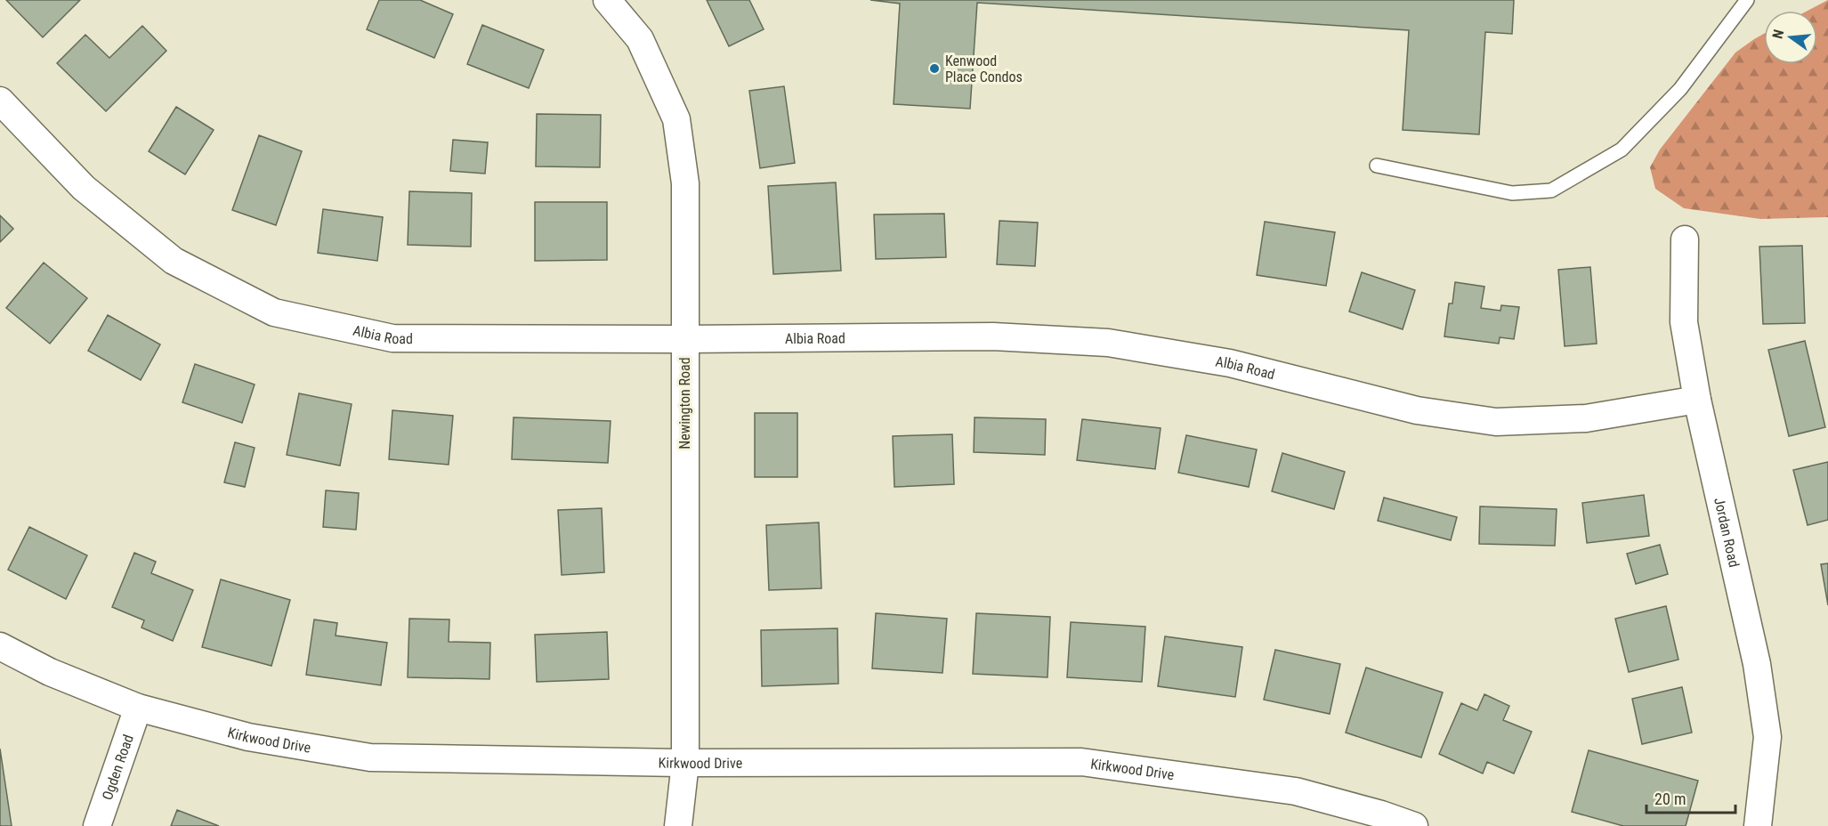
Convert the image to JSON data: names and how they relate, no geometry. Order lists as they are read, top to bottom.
{
  "streets": {
    "street": [
      "Albia Road",
      "Newington Road",
      "Jordan Road",
      "Kirkwood Drive",
      "Ogden Road"
    ]
  },
  "crossings": [
    ["Albia Road", "Newington Road"],
    ["Albia Road", "Jordan Road"],
    ["Newington Road", "Kirkwood Drive"],
    ["Kirkwood Drive", "Ogden Road"]
  ],
  "places": ["Kenwood Place Condos"],
  "scale_bar": "20 m",
  "north": "left"
}
